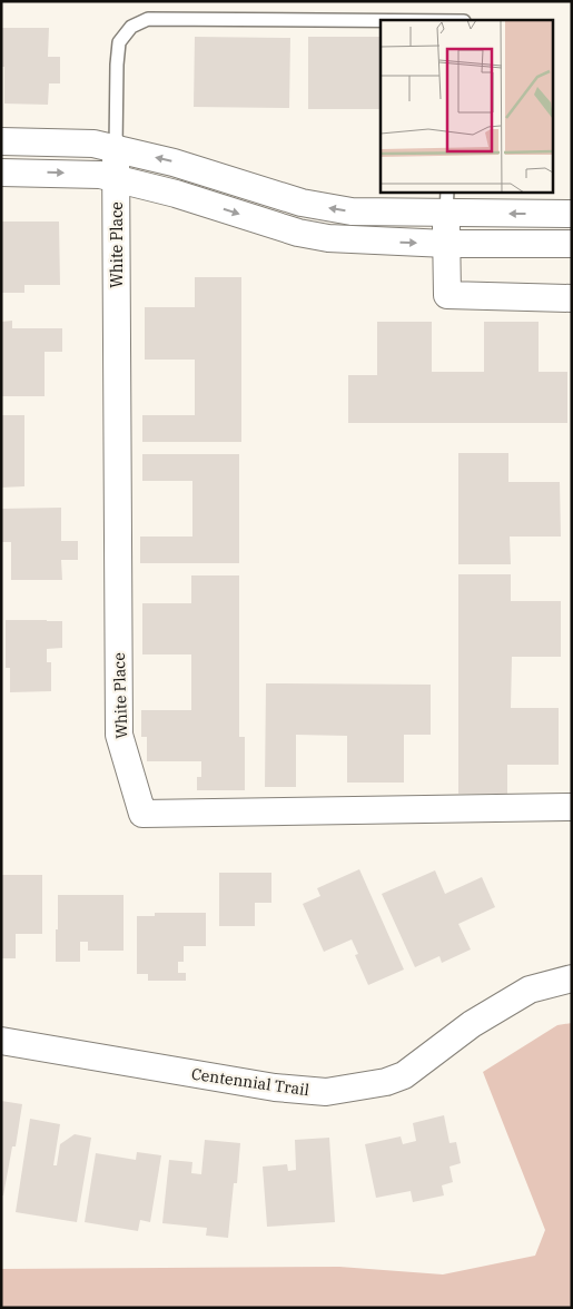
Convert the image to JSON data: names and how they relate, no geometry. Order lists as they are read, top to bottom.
{
  "streets": {
    "street": ["White Place", "Centennial Trail"]
  }
}
